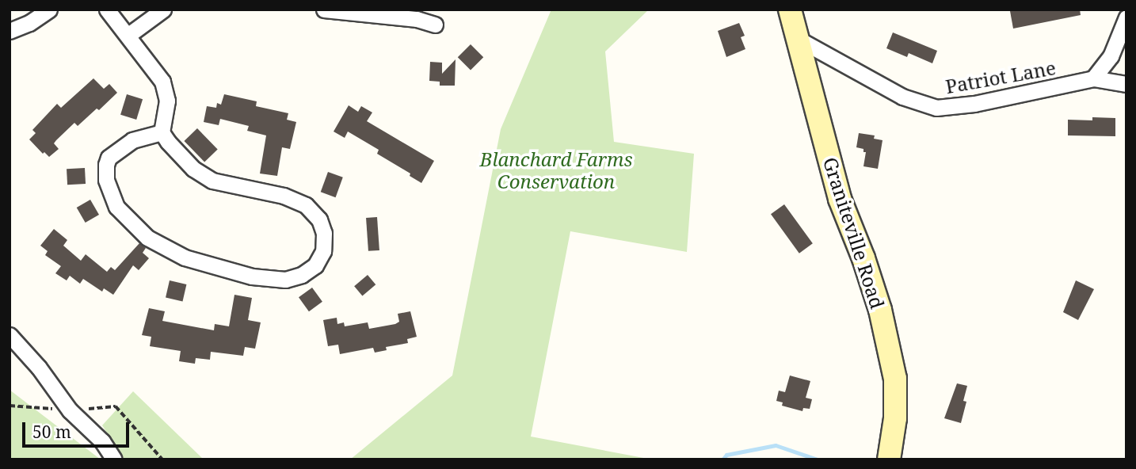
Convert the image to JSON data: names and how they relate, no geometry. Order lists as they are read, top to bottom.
{
  "streets": {
    "main road": ["Graniteville Road"],
    "street": ["Patriot Lane"]
  },
  "crossings": [
    ["Patriot Lane", "Graniteville Road"]
  ],
  "parks": ["Blanchard Farms Conservation"],
  "scale_bar": "50 m"
}
